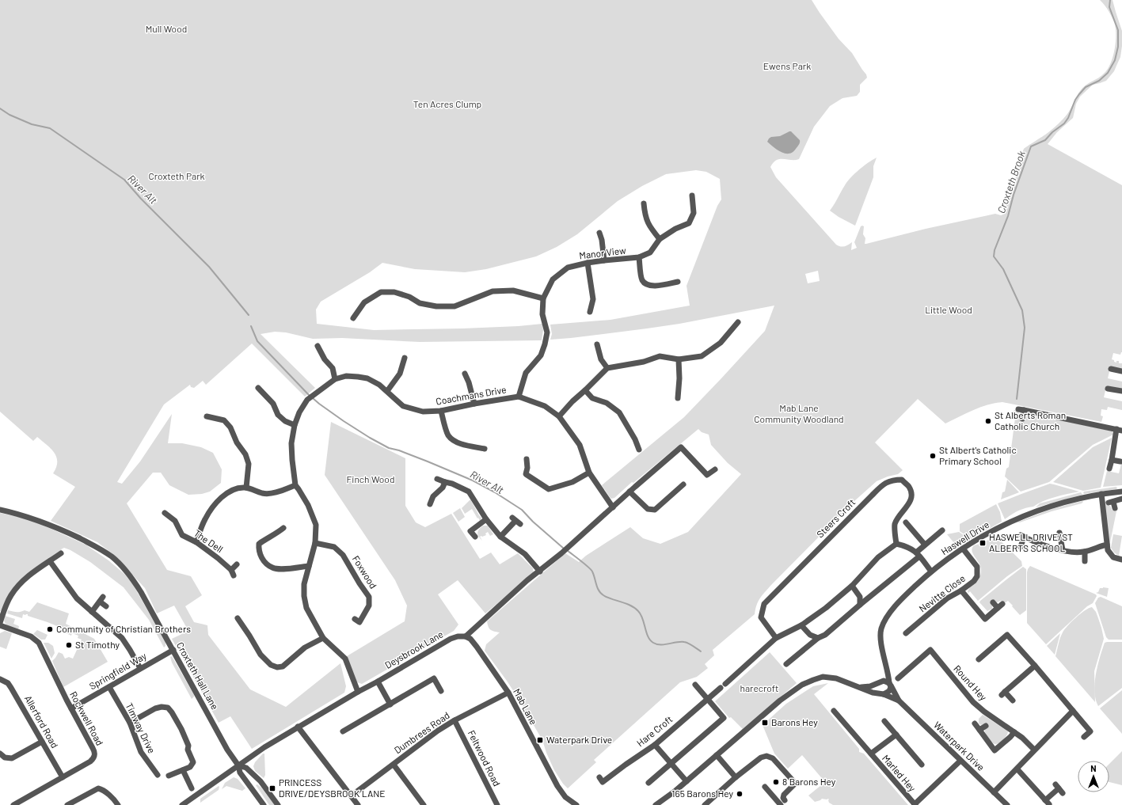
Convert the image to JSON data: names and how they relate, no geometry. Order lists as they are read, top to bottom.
{
  "streets": {
    "street": [
      "Manor View",
      "Coachmans Drive",
      "Steers Croft",
      "Haswell Drive",
      "The Dell",
      "Foxwood",
      "Nevitte Close",
      "Deysbrook Lane",
      "Springfield Way",
      "Croxteth Hall Lane",
      "Round Hey",
      "Mab Lane",
      "Rockwell Road",
      "Allerford Road",
      "Timway Drive",
      "Hare Croft",
      "Dumbrees Road",
      "Waterpark Drive",
      "Feltwood Road",
      "Marled Hey"
    ]
  },
  "crossings": [
    ["Manor View", "Coachmans Drive"],
    ["Coachmans Drive", "Foxwood"],
    ["Coachmans Drive", "Deysbrook Lane"],
    ["Haswell Drive", "Nevitte Close"],
    ["Haswell Drive", "Waterpark Drive"],
    ["Deysbrook Lane", "Croxteth Hall Lane"],
    ["Deysbrook Lane", "Mab Lane"],
    ["Springfield Way", "Croxteth Hall Lane"],
    ["Springfield Way", "Rockwell Road"],
    ["Springfield Way", "Timway Drive"],
    ["Mab Lane", "Dumbrees Road"],
    ["Rockwell Road", "Allerford Road"],
    ["Dumbrees Road", "Feltwood Road"],
    ["Waterpark Drive", "Marled Hey"]
  ],
  "water": ["Croxteth Brook", "River Alt"],
  "parks": [
    "Mull Wood",
    "Ewens Park",
    "Ten Acres Clump",
    "Croxteth Park",
    "Little Wood",
    "Mab Lane Community Woodland",
    "Finch Wood",
    "harecroft"
  ],
  "places": {
    "other": [
      "St Alberts Roman Catholic Church",
      "St Albert's Catholic Primary School",
      "Community of Christian Brothers",
      "St Timothy",
      "8 Barons Hey",
      "165 Barons Hey"
    ],
    "transit": [
      "HASWELL DRIVE/ST ALBERTS SCHOOL",
      "Barons Hey",
      "Waterpark Drive",
      "PRINCESS DRIVE/DEYSBROOK LANE"
    ]
  },
  "north": "top"
}
